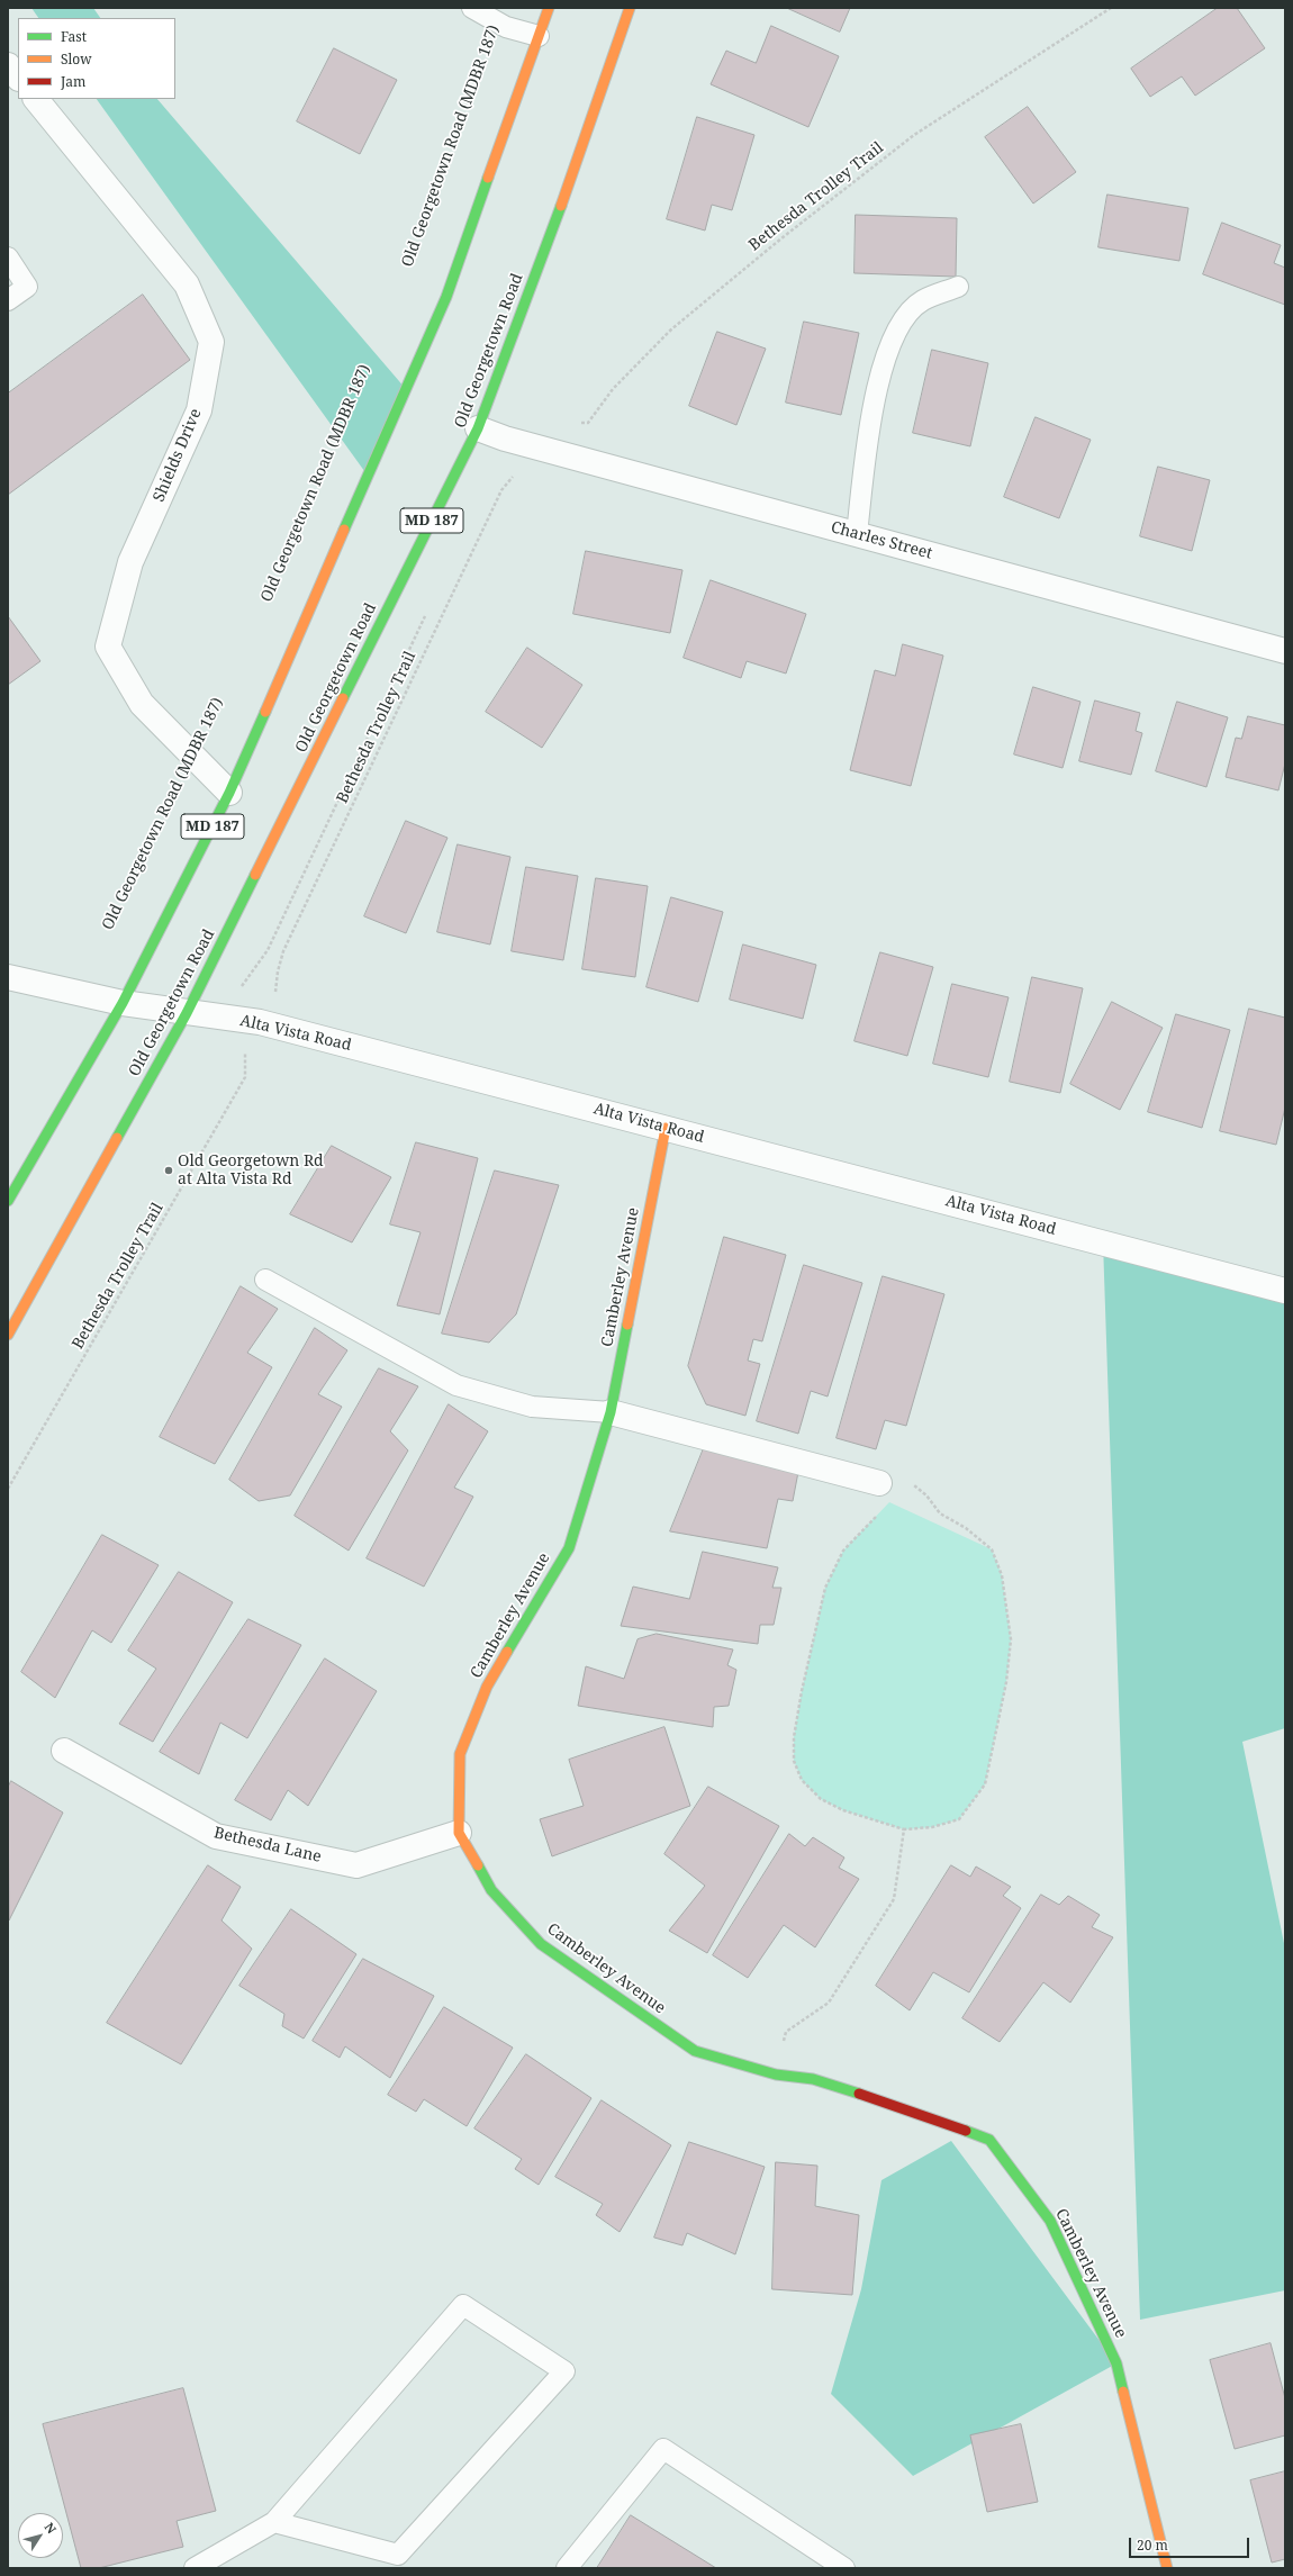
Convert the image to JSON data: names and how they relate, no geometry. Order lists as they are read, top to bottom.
{
  "streets": {
    "main road": ["Old Georgetown Road", "MD 187", "Camberley Avenue"],
    "street": [
      "Shields Drive",
      "Charles Street",
      "Alta Vista Road",
      "Bethesda Lane"
    ],
    "path": ["Bethesda Trolley Trail"]
  },
  "crossings": [
    ["Old Georgetown Road", "Charles Street"],
    ["Old Georgetown Road", "Alta Vista Road"],
    ["Shields Drive", "MD 187"],
    ["MD 187", "Alta Vista Road"],
    ["Alta Vista Road", "Camberley Avenue"],
    ["Camberley Avenue", "Bethesda Lane"]
  ],
  "places": ["Old Georgetown Rd at Alta Vista Rd"],
  "legend": ["Fast", "Slow", "Jam"],
  "scale_bar": "20 m",
  "north": "top right"
}
